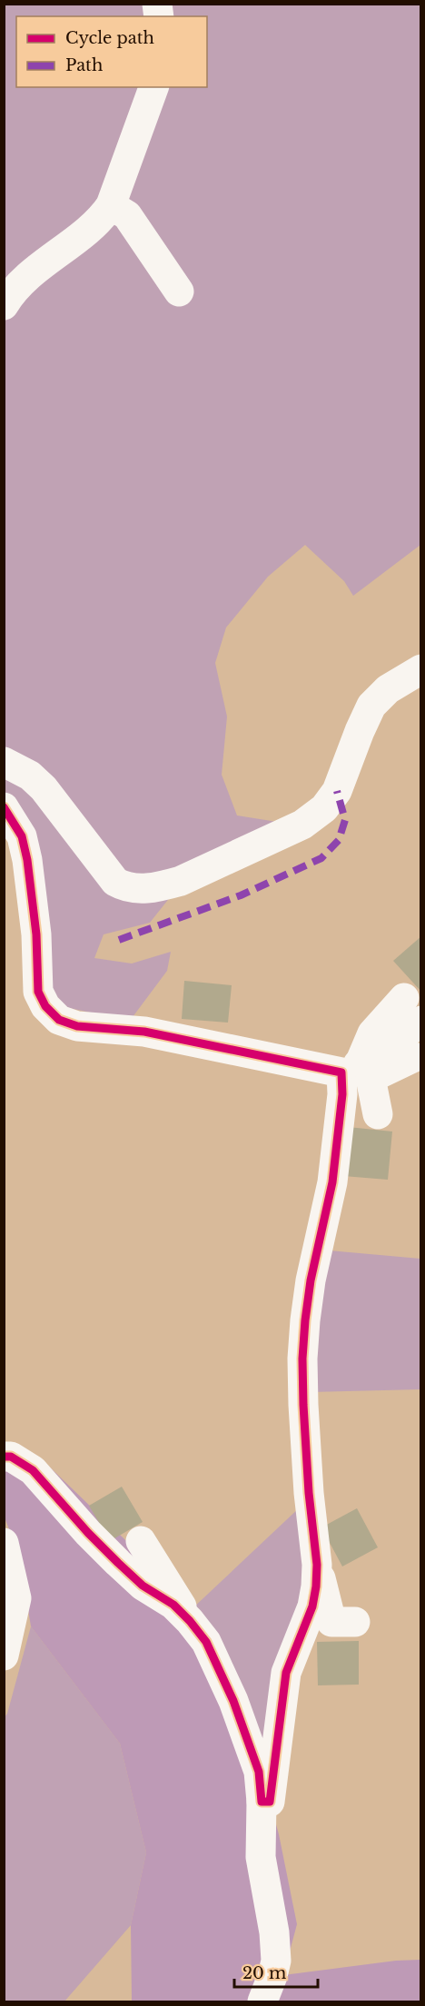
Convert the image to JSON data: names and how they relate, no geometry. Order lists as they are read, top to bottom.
{
  "legend": ["Cycle path", "Path"],
  "scale_bar": "20 m"
}
